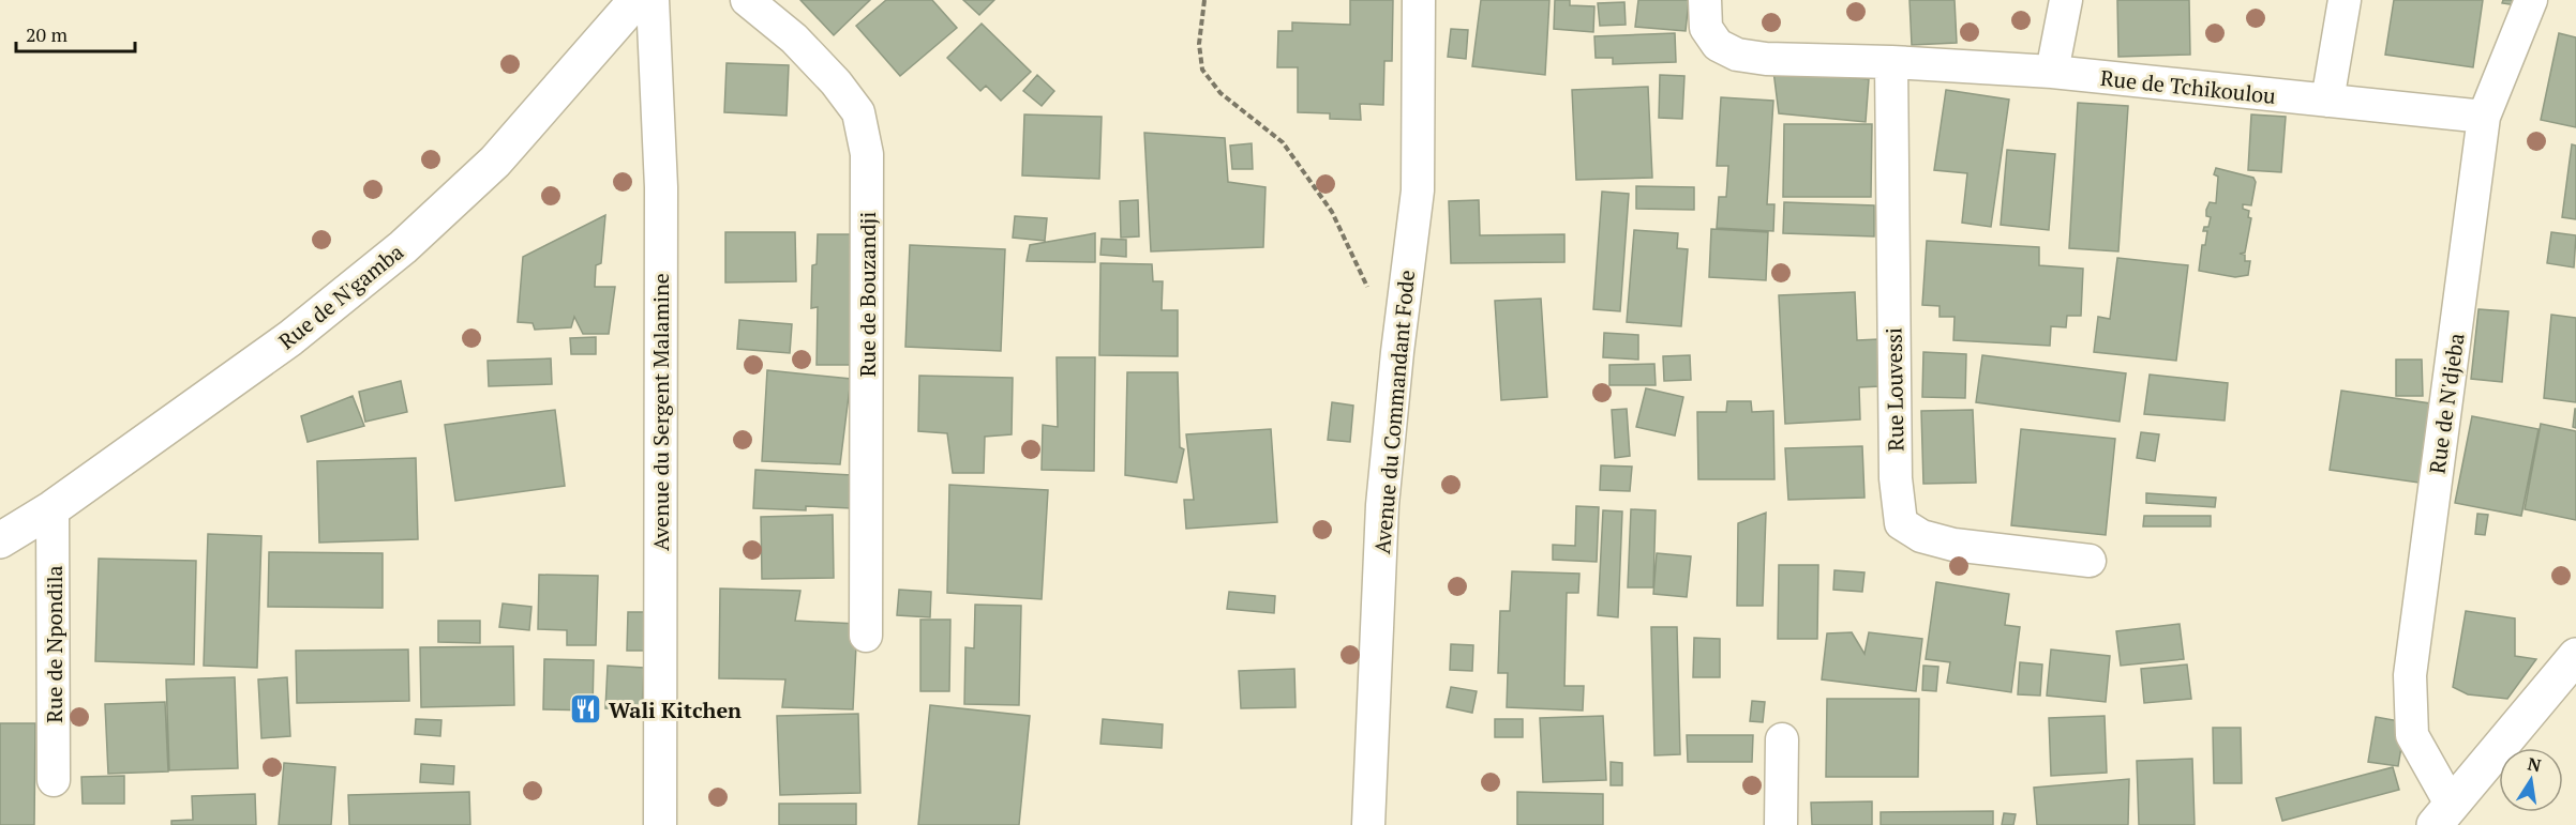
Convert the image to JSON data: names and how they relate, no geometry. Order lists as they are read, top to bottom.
{
  "streets": {
    "main road": ["Rue de N'gamba"],
    "street": [
      "Rue de Tchikoulou",
      "Rue de Bouzandji",
      "Rue Louvessi",
      "Rue de N'djeba",
      "Avenue du Sergent Malamine",
      "Avenue du Commandant Fode",
      "Rue de Npondila"
    ]
  },
  "crossings": [
    ["Rue de Tchikoulou", "Rue Louvessi"],
    ["Rue de Tchikoulou", "Rue de N'djeba"],
    ["Rue de N'gamba", "Rue de Npondila"]
  ],
  "places": {
    "restaurant": ["Wali Kitchen"]
  },
  "scale_bar": "20 m",
  "north": "top"
}
